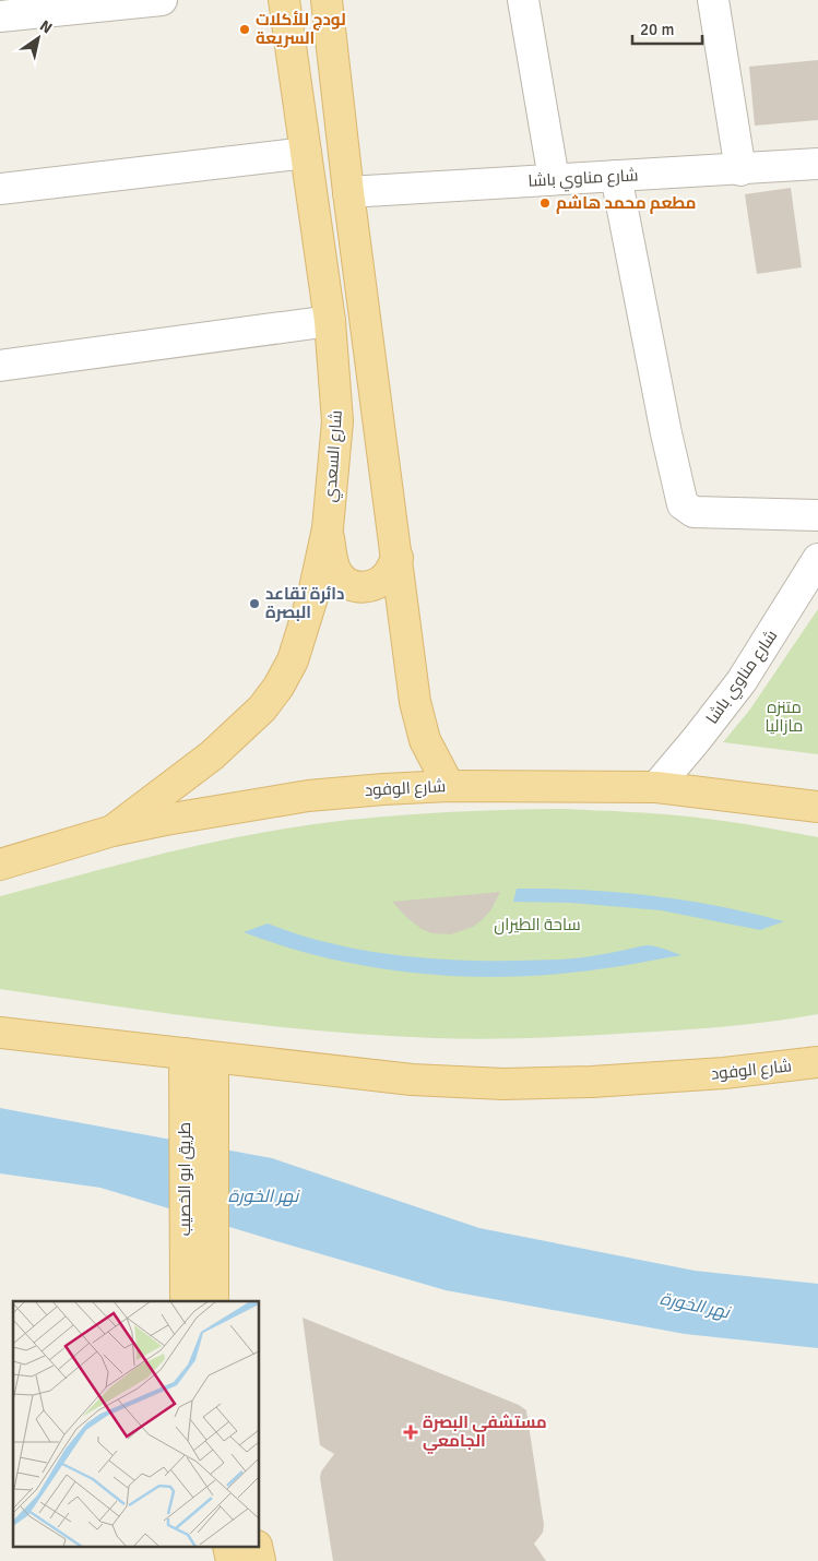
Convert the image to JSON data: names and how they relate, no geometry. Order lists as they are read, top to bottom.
{
  "streets": {
    "main road": ["شارع السعدي", "شارع الوفود", "طريق ابو الخصيب"],
    "street": ["شارع مناوي باشا"]
  },
  "crossings": [
    ["شارع مناوي باشا", "شارع الوفود"],
    ["شارع السعدي", "شارع الوفود"],
    ["شارع الوفود", "طريق ابو الخصيب"]
  ],
  "water": ["نهر الخورة"],
  "parks": ["متنزه مازاليا", "ساحة الطيران"],
  "places": {
    "other": ["لودج للأكلات السريعة", "مطعم محمد هاشم", "دائرة تقاعد البصرة"],
    "health": ["مستشفى البصرة الجامعي"]
  },
  "scale_bar": "20 m",
  "north": "top right"
}
